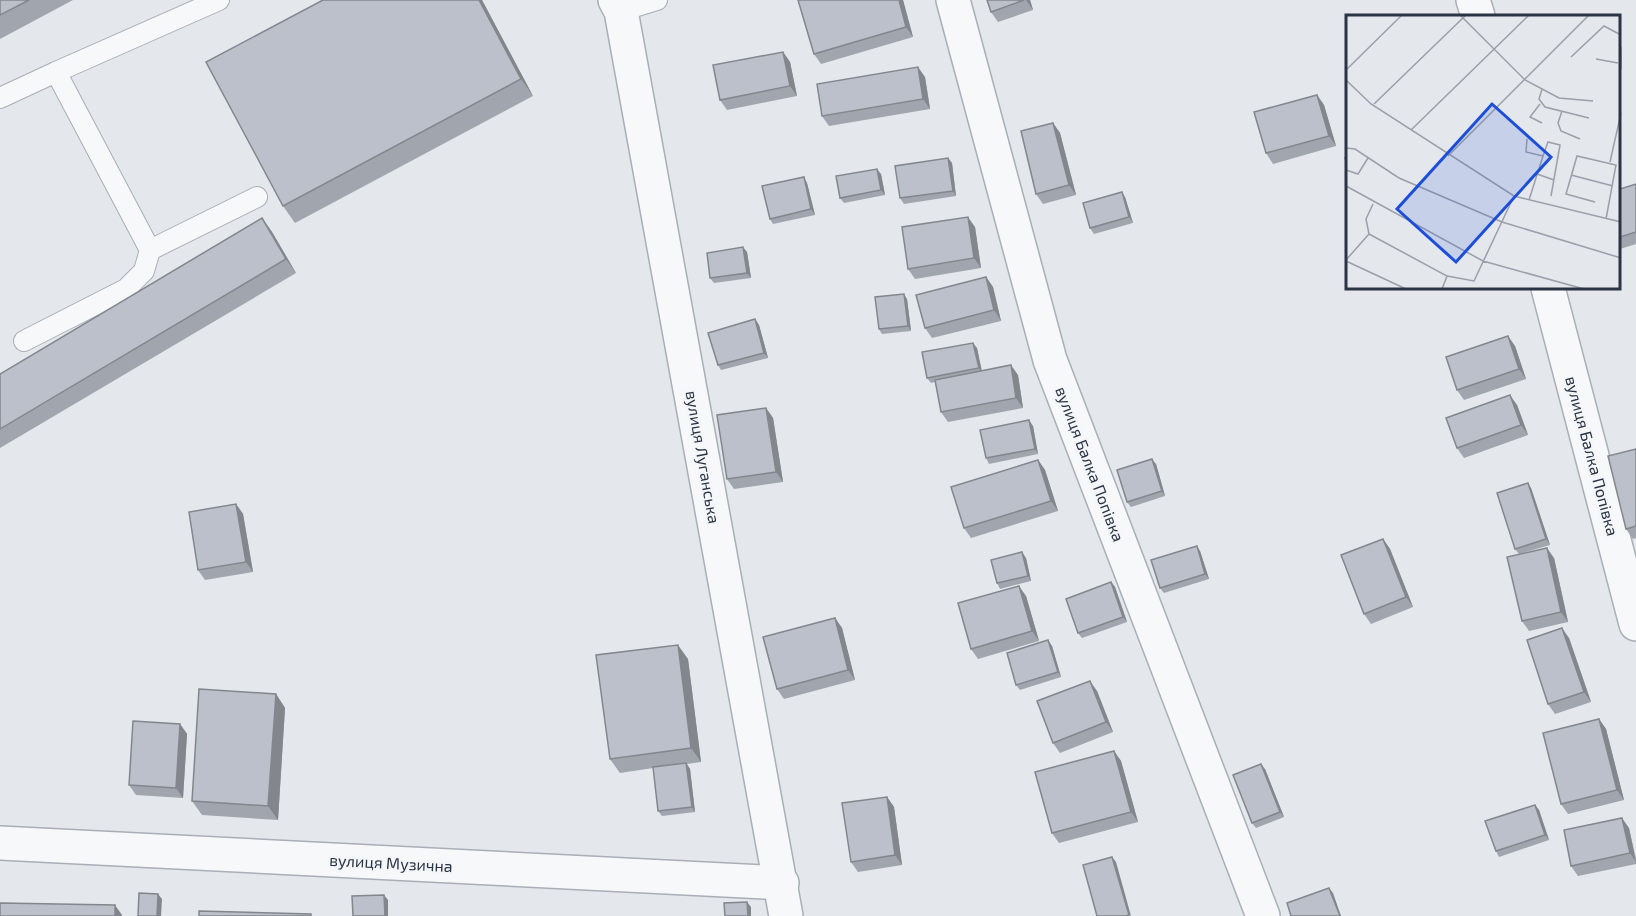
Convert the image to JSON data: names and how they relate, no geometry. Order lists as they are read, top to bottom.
{
  "streets": {
    "street": ["вулиця Балка Попівка", "вулиця Луганська", "вулиця Музична"]
  },
  "crossings": [
    ["вулиця Луганська", "вулиця Музична"]
  ]
}
